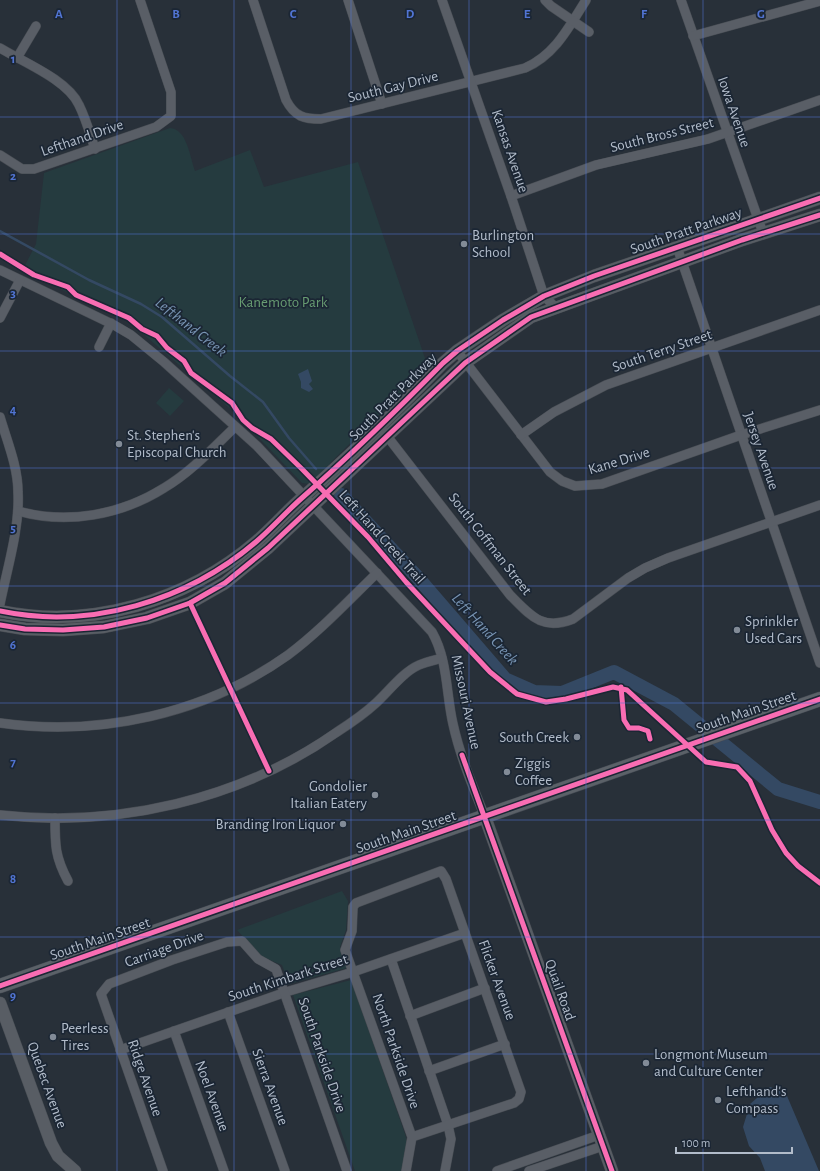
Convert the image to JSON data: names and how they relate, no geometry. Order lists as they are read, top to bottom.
{
  "streets": {
    "main road": ["South Main Street"],
    "street": [
      "South Gay Drive",
      "Iowa Avenue",
      "South Bross Street",
      "Lefthand Drive",
      "Kansas Avenue",
      "South Pratt Parkway",
      "South Terry Street",
      "Jersey Avenue",
      "Kane Drive",
      "South Coffman Street",
      "Missouri Avenue",
      "Carriage Drive",
      "South Kimbark Street",
      "Flicker Avenue",
      "Quail Road",
      "North Parkside Drive",
      "South Parkside Drive",
      "Ridge Avenue",
      "Quebec Avenue",
      "Sierra Avenue",
      "Noel Avenue"
    ],
    "cycle path": ["Left Hand Creek Trail"]
  },
  "crossings": [
    ["South Gay Drive", "Kansas Avenue"],
    ["Iowa Avenue", "South Bross Street"],
    ["Iowa Avenue", "South Pratt Parkway"],
    ["South Bross Street", "Kansas Avenue"],
    ["Kansas Avenue", "South Pratt Parkway"],
    ["South Pratt Parkway", "Jersey Avenue"],
    ["South Pratt Parkway", "Kane Drive"],
    ["South Pratt Parkway", "South Coffman Street"],
    ["South Pratt Parkway", "Missouri Avenue"],
    ["South Terry Street", "Jersey Avenue"],
    ["South Terry Street", "Kane Drive"],
    ["Jersey Avenue", "Kane Drive"],
    ["Jersey Avenue", "South Coffman Street"],
    ["Missouri Avenue", "South Main Street"],
    ["Missouri Avenue", "Quail Road"],
    ["South Main Street", "Quail Road"],
    ["Carriage Drive", "South Parkside Drive"],
    ["Carriage Drive", "Ridge Avenue"],
    ["South Kimbark Street", "Flicker Avenue"],
    ["South Kimbark Street", "North Parkside Drive"],
    ["South Kimbark Street", "South Parkside Drive"],
    ["South Kimbark Street", "Ridge Avenue"],
    ["South Kimbark Street", "Sierra Avenue"],
    ["South Kimbark Street", "Noel Avenue"],
    ["Flicker Avenue", "North Parkside Drive"]
  ],
  "water": ["Lefthand Creek", "Left Hand Creek"],
  "parks": ["Kanemoto Park"],
  "places": [
    "Burlington School",
    "St. Stephen's Episcopal Church",
    "Sprinkler Used Cars",
    "South Creek",
    "Ziggis Coffee",
    "Gondolier Italian Eatery",
    "Branding Iron Liquor",
    "Peerless Tires",
    "Longmont Museum and Culture Center",
    "Lefthand's Compass"
  ],
  "scale_bar": "100 m",
  "grid": {
    "columns": [
      "A",
      "B",
      "C",
      "D",
      "E",
      "F",
      "G"
    ],
    "rows": [
      "1",
      "2",
      "3",
      "4",
      "5",
      "6",
      "7",
      "8",
      "9"
    ]
  }
}
